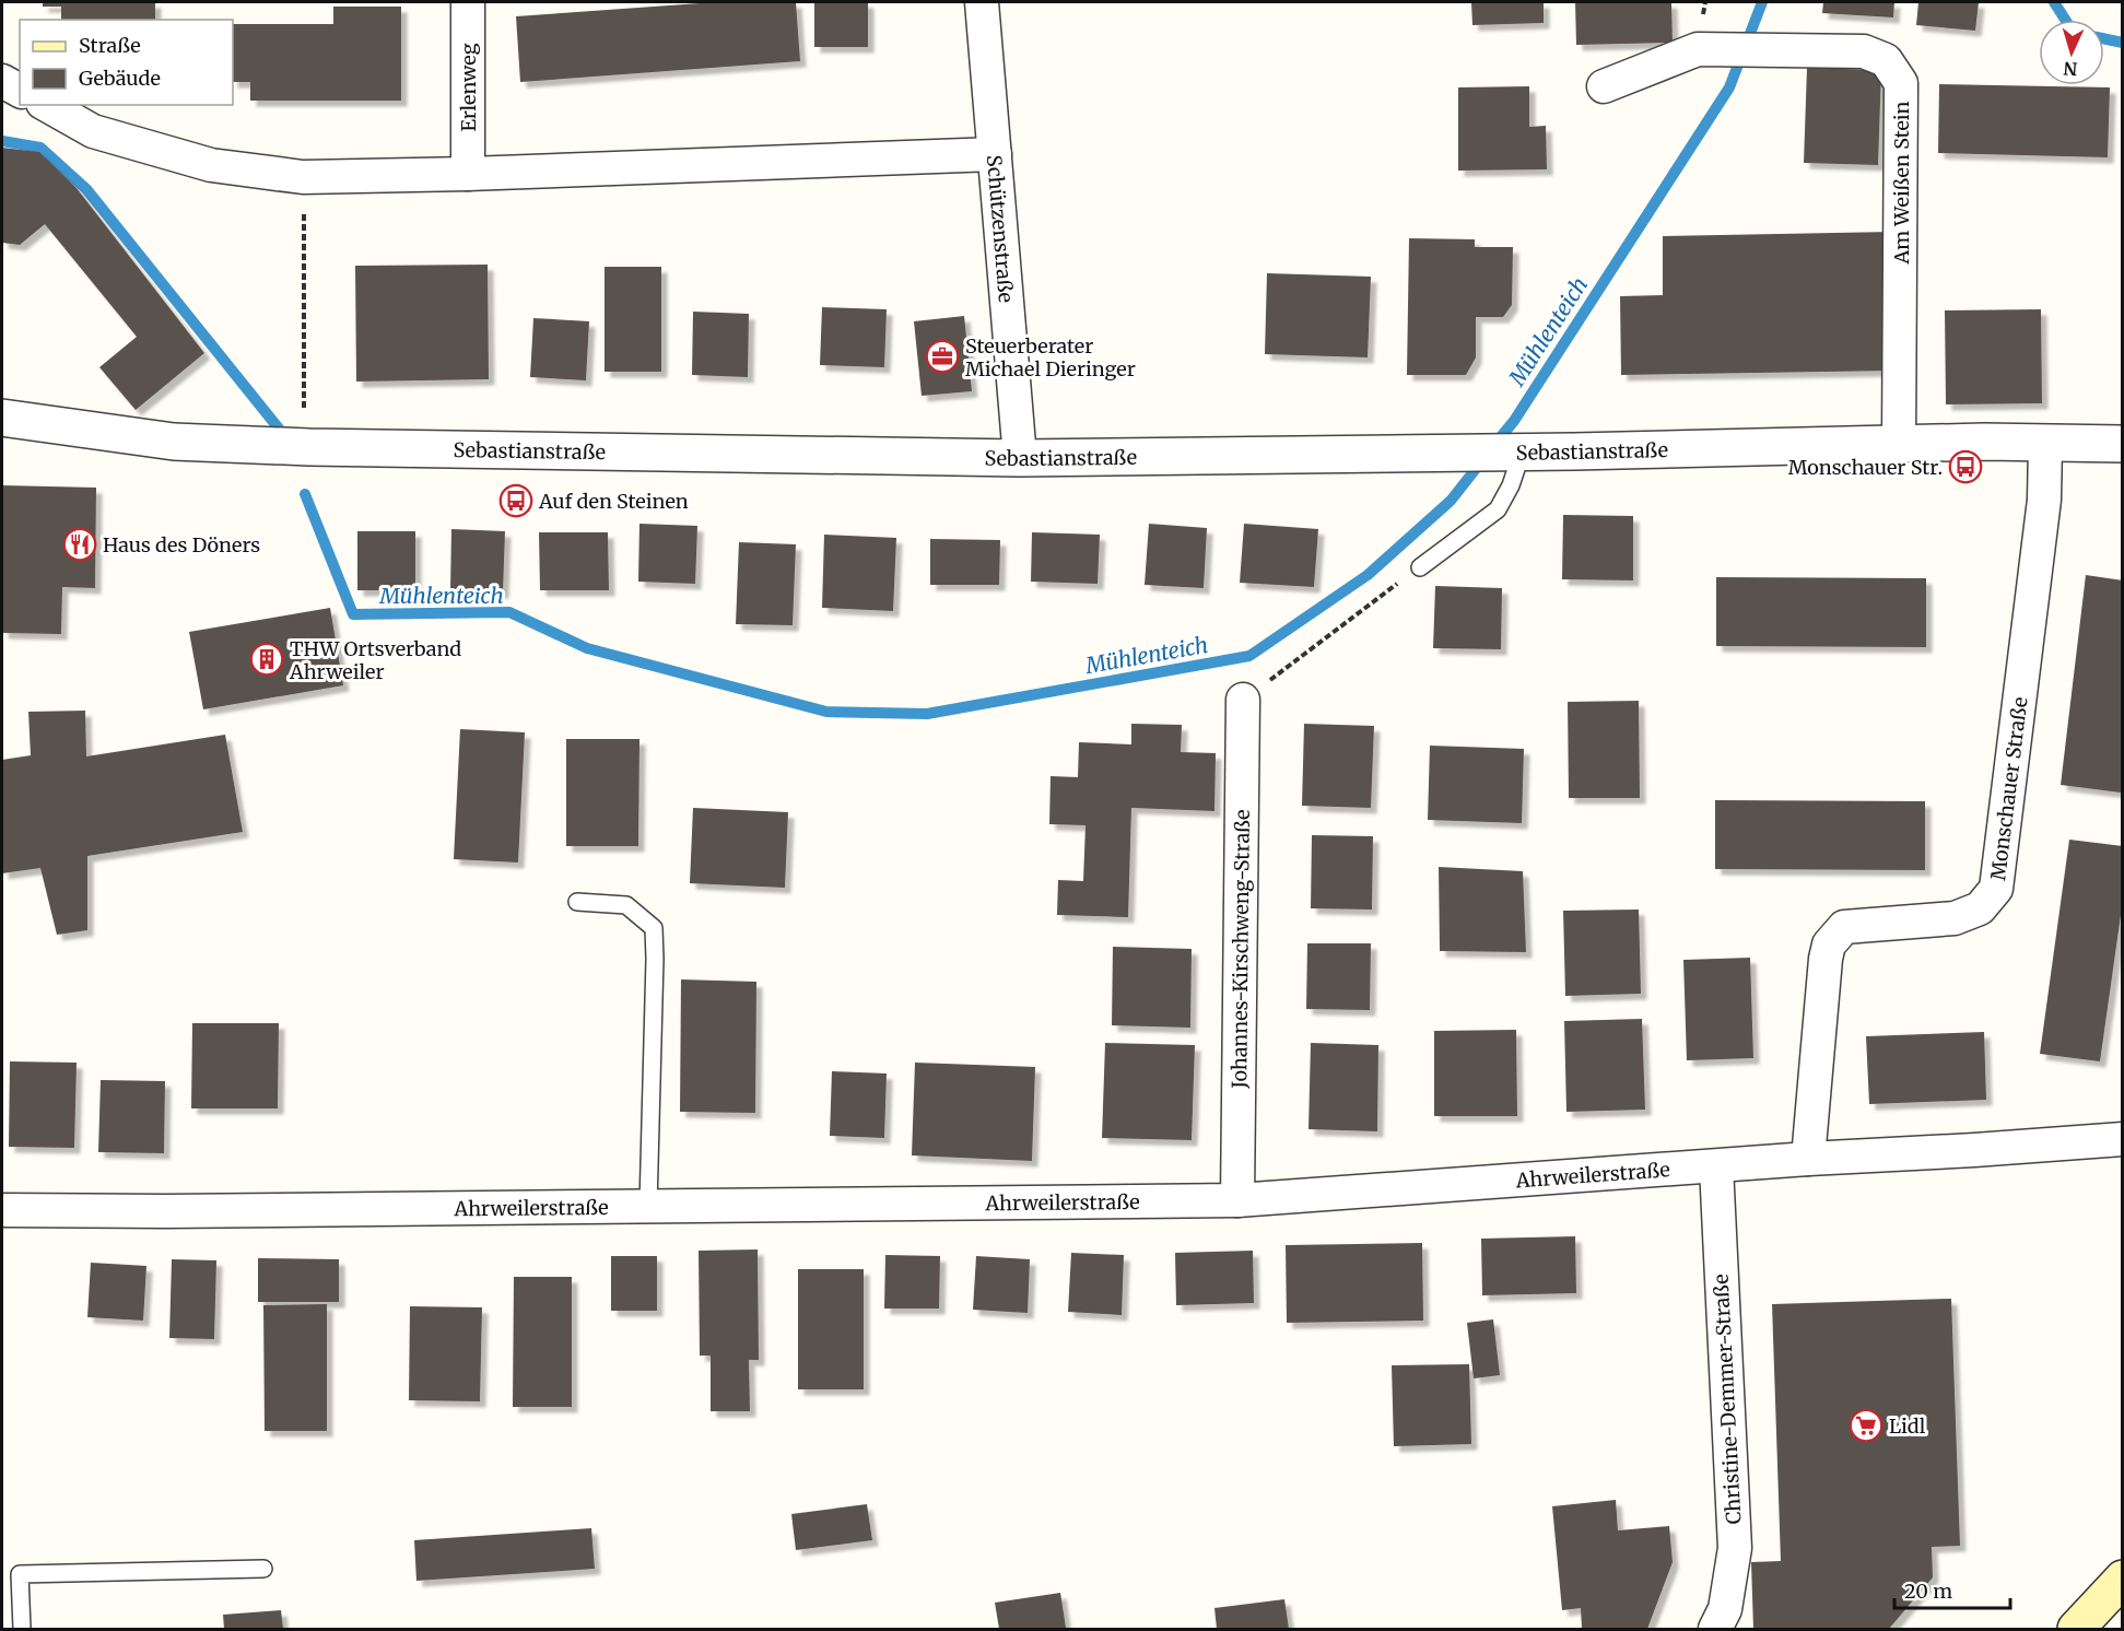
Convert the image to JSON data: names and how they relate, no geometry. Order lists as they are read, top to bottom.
{
  "streets": {
    "street": [
      "Erlenweg",
      "Am Weißen Stein",
      "Schützenstraße",
      "Sebastianstraße",
      "Monschauer Straße",
      "Johannes-Kirschweng-Straße",
      "Ahrweilerstraße",
      "Christine-Demmer-Straße"
    ]
  },
  "crossings": [
    ["Am Weißen Stein", "Sebastianstraße"],
    ["Schützenstraße", "Sebastianstraße"],
    ["Sebastianstraße", "Monschauer Straße"],
    ["Monschauer Straße", "Ahrweilerstraße"],
    ["Johannes-Kirschweng-Straße", "Ahrweilerstraße"],
    ["Ahrweilerstraße", "Christine-Demmer-Straße"]
  ],
  "water": ["Mühlenteich"],
  "places": {
    "office": ["Steuerberater Michael Dieringer"],
    "bus stop": ["Monschauer Str.", "Auf den Steinen"],
    "restaurant": ["Haus des Döners"],
    "building": ["THW Ortsverband Ahrweiler"],
    "supermarket": ["Lidl"]
  },
  "legend": ["Straße", "Gebäude"],
  "scale_bar": "20 m",
  "north": "bottom"
}
